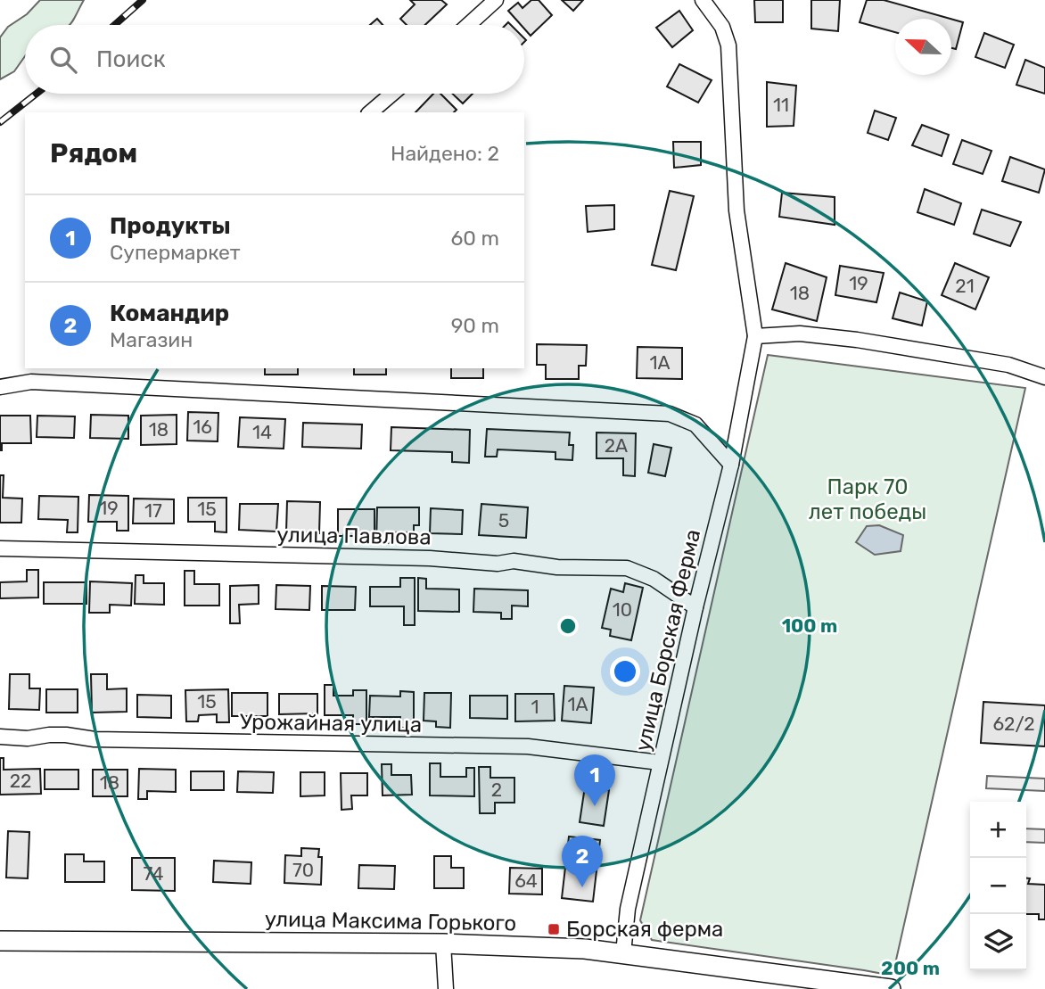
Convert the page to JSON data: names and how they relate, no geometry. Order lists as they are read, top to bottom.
{
  "streets": {
    "street": [
      "улица Павлова",
      "улица Борская Ферма",
      "Урожайная улица",
      "улица Максима Горького"
    ]
  },
  "crossings": [
    ["улица Павлова", "улица Борская Ферма"],
    ["улица Борская Ферма", "Урожайная улица"],
    ["улица Борская Ферма", "улица Максима Горького"]
  ],
  "parks": ["Парк 70 лет победы"],
  "places": {
    "transit": ["Борская ферма"]
  },
  "house_numbers": [
    "11",
    "19",
    "21",
    "18",
    "1А",
    "16",
    "18",
    "14",
    "2А",
    "19",
    "15",
    "17",
    "5",
    "10",
    "15",
    "1А",
    "1",
    "62/2",
    "22",
    "18",
    "2",
    "70",
    "74",
    "64"
  ],
  "north": "left",
  "page": {
    "search": "Поиск",
    "heading": ["Рядом", "Найдено: 2"],
    "list": [
      {
        "mark": "1",
        "name": "Продукты",
        "note": "Супермаркет",
        "value": "60 m"
      },
      {
        "mark": "2",
        "name": "Командир",
        "note": "Магазин",
        "value": "90 m"
      }
    ],
    "pins": ["1", "2"],
    "map_buttons": ["+", "−"]
  },
  "rings": ["100 m", "200 m"]
}
